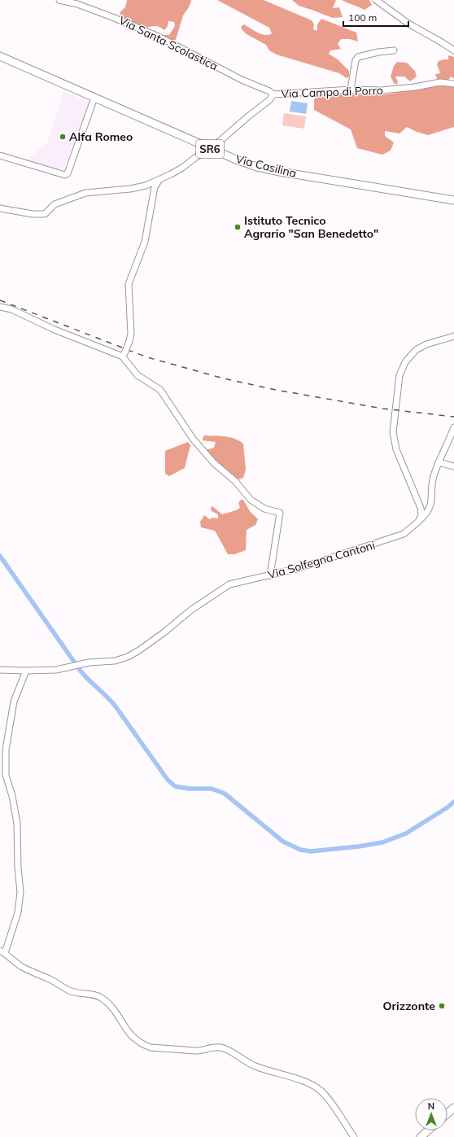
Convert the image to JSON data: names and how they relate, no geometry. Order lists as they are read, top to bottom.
{
  "streets": {
    "main road": ["SR6", "Via Casilina"],
    "street": ["Via Santa Scolastica", "Via Campo di Porro", "Via Solfegna Cantoni"]
  },
  "crossings": [
    ["Via Santa Scolastica", "Via Campo di Porro"],
    ["Via Campo di Porro", "Via Casilina"]
  ],
  "places": ["Alfa Romeo", "Istituto Tecnico Agrario \"San Benedetto\"", "Orizzonte"],
  "scale_bar": "100 m",
  "north": "top"
}
